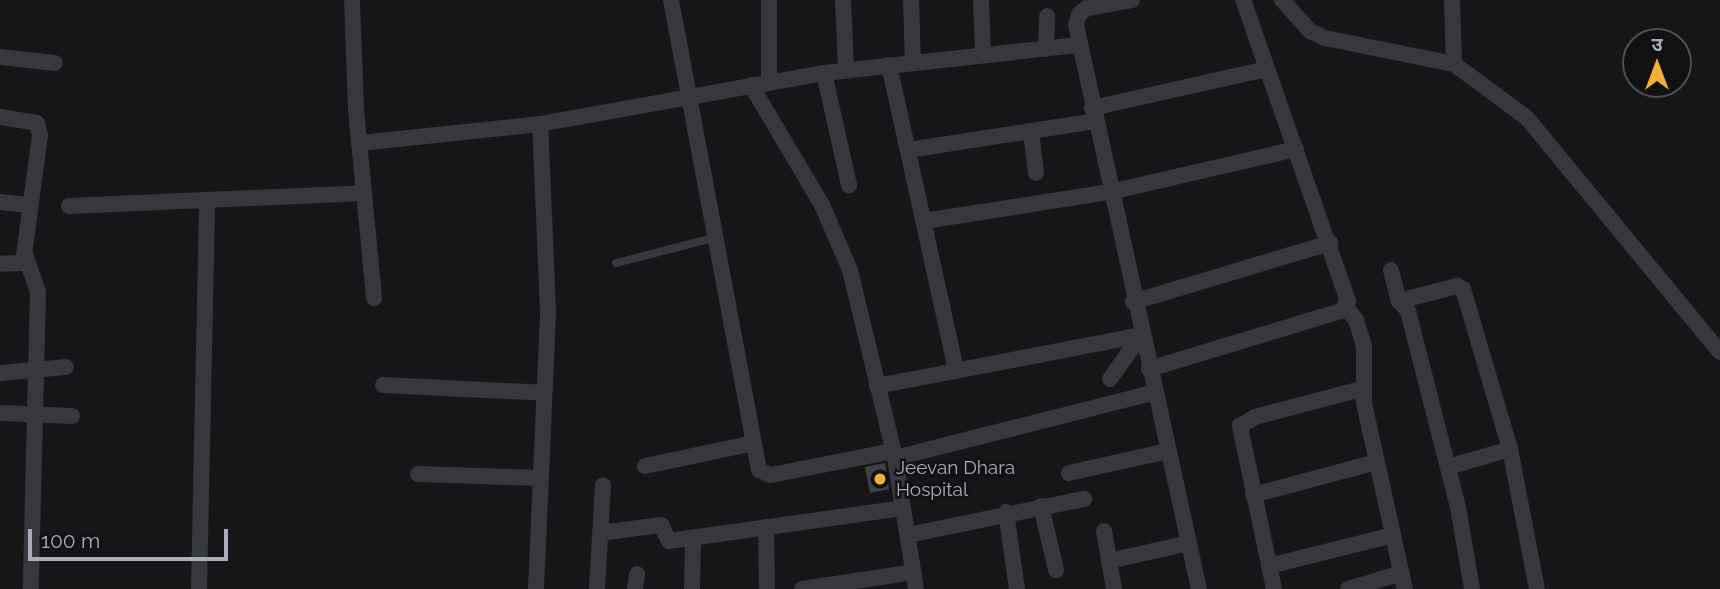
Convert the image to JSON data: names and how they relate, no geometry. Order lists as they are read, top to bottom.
{
  "places": ["Jeevan Dhara Hospital"],
  "scale_bar": "100 m",
  "north": "top"
}
